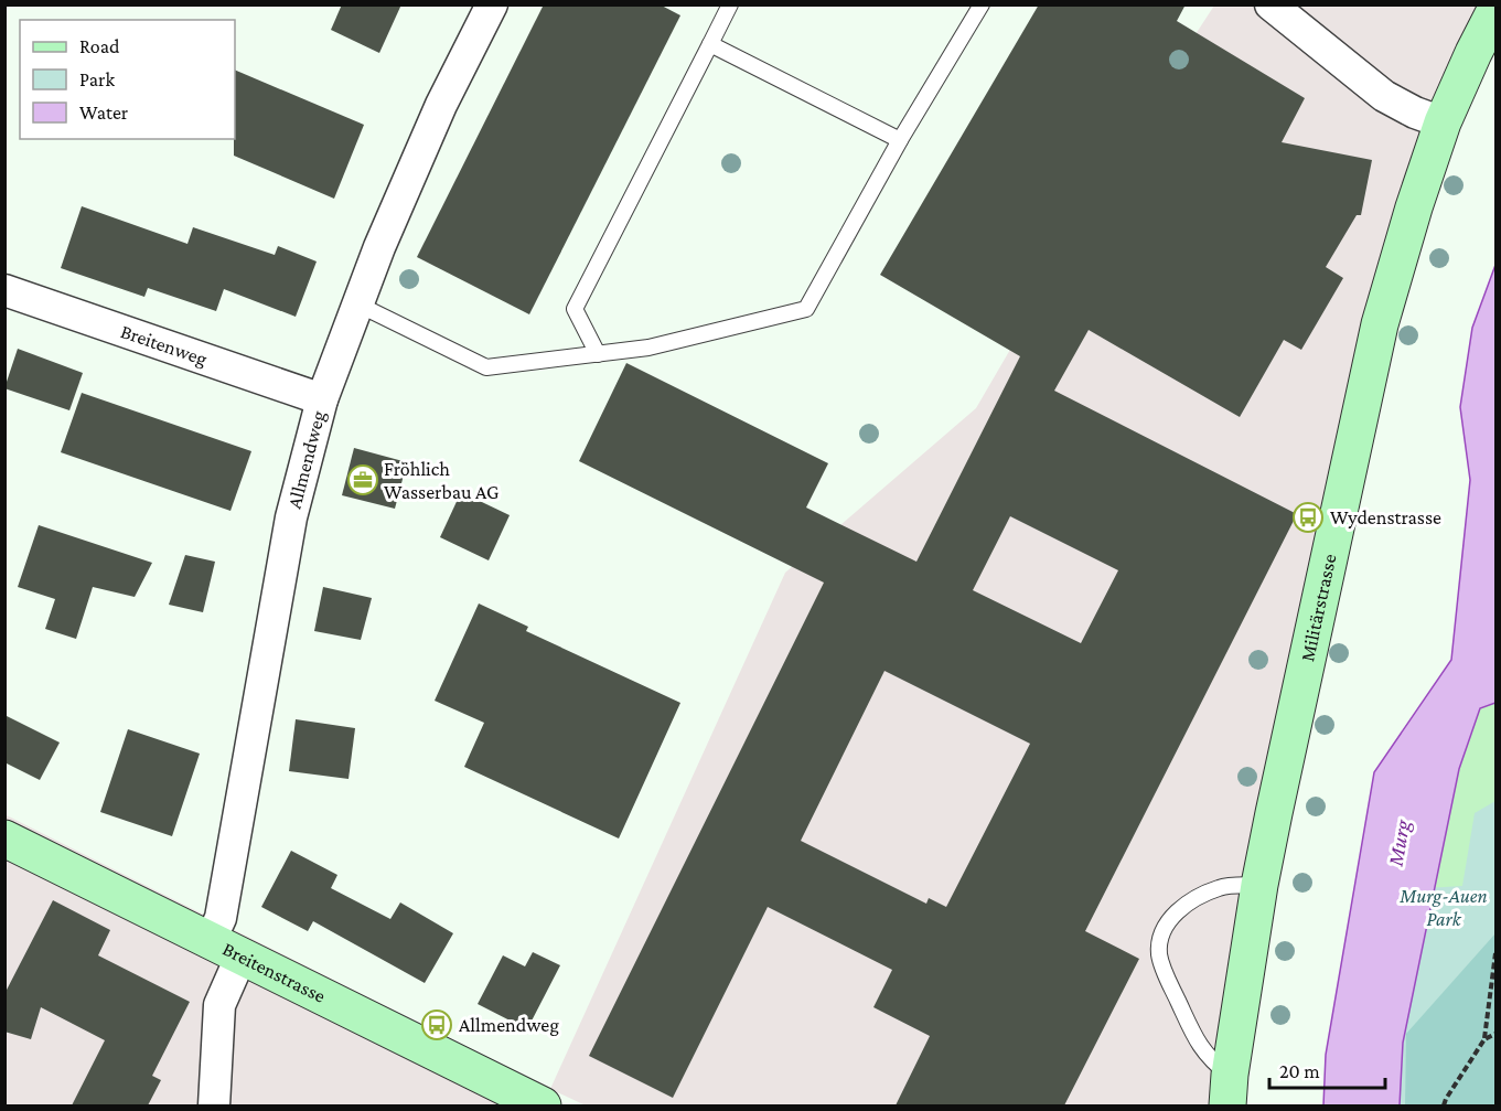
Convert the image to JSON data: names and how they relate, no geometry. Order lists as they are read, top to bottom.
{
  "streets": {
    "street": [
      "Breitenweg",
      "Allmendweg",
      "Militärstrasse",
      "Breitenstrasse"
    ]
  },
  "crossings": [
    ["Breitenweg", "Allmendweg"],
    ["Allmendweg", "Breitenstrasse"]
  ],
  "water": ["Murg"],
  "parks": ["Murg-Auen Park"],
  "places": {
    "office": ["Fröhlich Wasserbau AG"],
    "bus stop": ["Wydenstrasse", "Allmendweg"]
  },
  "legend": ["Road", "Park", "Water"],
  "scale_bar": "20 m"
}
